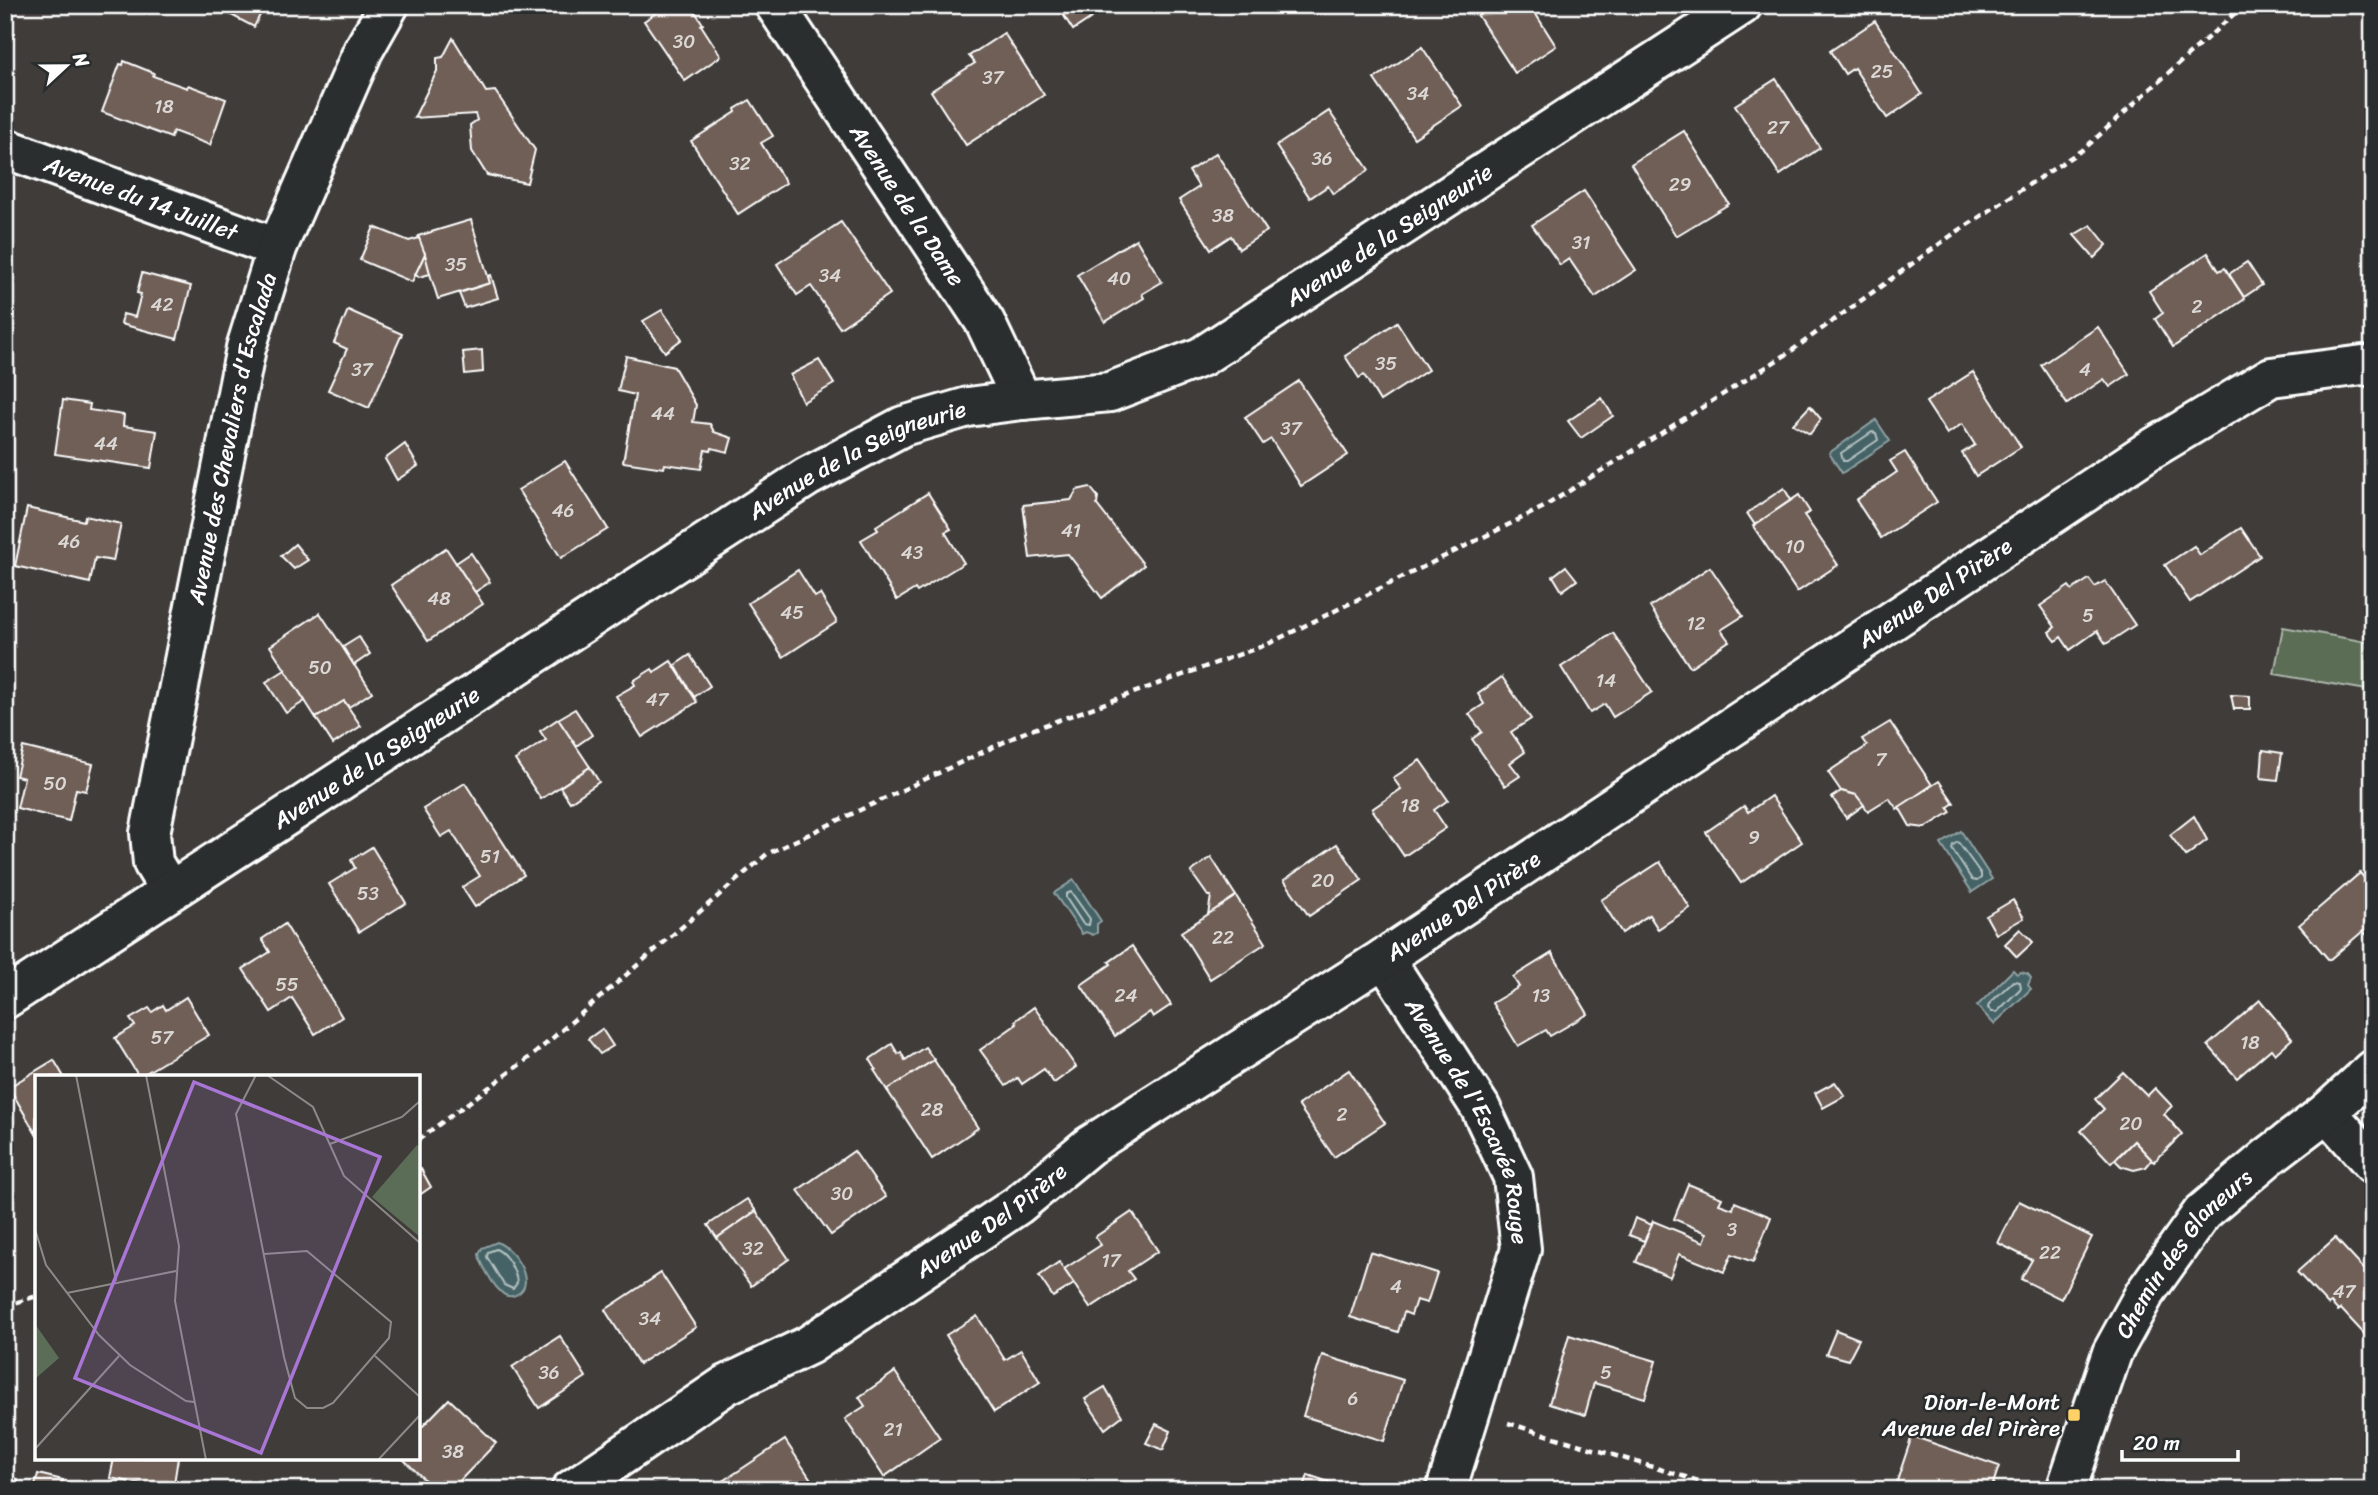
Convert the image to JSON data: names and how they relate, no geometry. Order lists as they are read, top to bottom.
{
  "streets": {
    "street": [
      "Avenue du 14 Juillet",
      "Avenue de la Dame",
      "Avenue de la Seigneurie",
      "Avenue des Chevaliers d'Escalada",
      "Avenue Del Pirère",
      "Avenue de l'Escavée Rouge",
      "Chemin des Glaneurs"
    ]
  },
  "crossings": [
    ["Avenue du 14 Juillet", "Avenue des Chevaliers d'Escalada"],
    ["Avenue de la Dame", "Avenue de la Seigneurie"],
    ["Avenue de la Seigneurie", "Avenue des Chevaliers d'Escalada"],
    ["Avenue Del Pirère", "Avenue de l'Escavée Rouge"]
  ],
  "places": {
    "transit": ["Dion-le-Mont Avenue del Pirère"]
  },
  "house_numbers": [
    "30",
    "25",
    "37",
    "34",
    "18",
    "27",
    "36",
    "32",
    "29",
    "38",
    "31",
    "35",
    "34",
    "40",
    "42",
    "2",
    "35",
    "37",
    "4",
    "44",
    "37",
    "44",
    "46",
    "41",
    "46",
    "10",
    "43",
    "48",
    "45",
    "5",
    "12",
    "50",
    "14",
    "47",
    "7",
    "50",
    "18",
    "9",
    "51",
    "20",
    "53",
    "22",
    "55",
    "24",
    "13",
    "57",
    "18",
    "28",
    "2",
    "20",
    "30",
    "3",
    "32",
    "22",
    "17",
    "4",
    "47",
    "34",
    "36",
    "5",
    "6",
    "21",
    "38"
  ],
  "scale_bar": "20 m",
  "north": "right"
}
